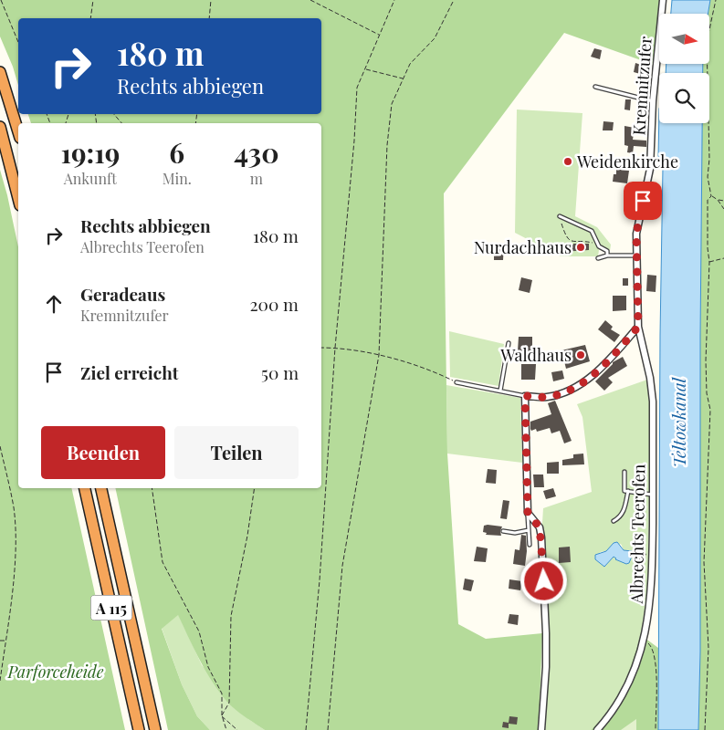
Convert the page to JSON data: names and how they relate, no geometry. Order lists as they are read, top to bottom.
{
  "streets": {
    "highway": ["A 115"],
    "street": ["Kremnitzufer", "Albrechts Teerofen"]
  },
  "crossings": [
    ["Kremnitzufer", "Albrechts Teerofen"]
  ],
  "water": ["Teltowkanal"],
  "parks": ["Parforceheide"],
  "places": ["Weidenkirche", "Nurdachhaus", "Waldhaus"],
  "north": "right",
  "page": {
    "turn": ["180 m", "Rechts abbiegen"],
    "eta": [
      "19:19",
      "Ankunft",
      "6",
      "Min.",
      "430",
      "m"
    ],
    "list": [
      {
        "name": "Rechts abbiegen",
        "note": "Albrechts Teerofen",
        "value": "180 m"
      },
      {
        "name": "Geradeaus",
        "note": "Kremnitzufer",
        "value": "200 m"
      },
      {
        "name": "Ziel erreicht",
        "value": "50 m"
      }
    ],
    "buttons": ["Beenden", "Teilen"]
  }
}
